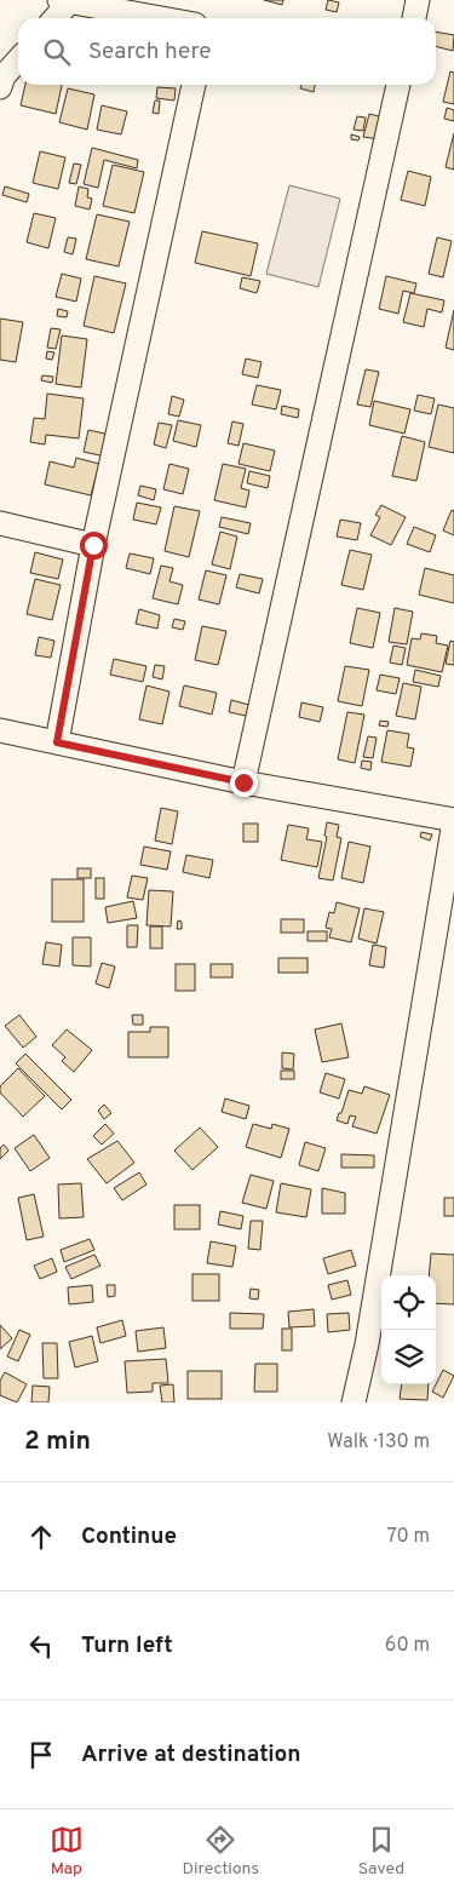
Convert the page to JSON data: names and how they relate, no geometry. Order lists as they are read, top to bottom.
{
  "page": {
    "search": "Search here",
    "heading": ["2 min", "Walk · 130 m"],
    "list": [
      ["Continue", "70 m"],
      ["Turn left", "60 m"],
      "Arrive at destination"
    ],
    "nav": ["Map", "Directions", "Saved"]
  }
}
